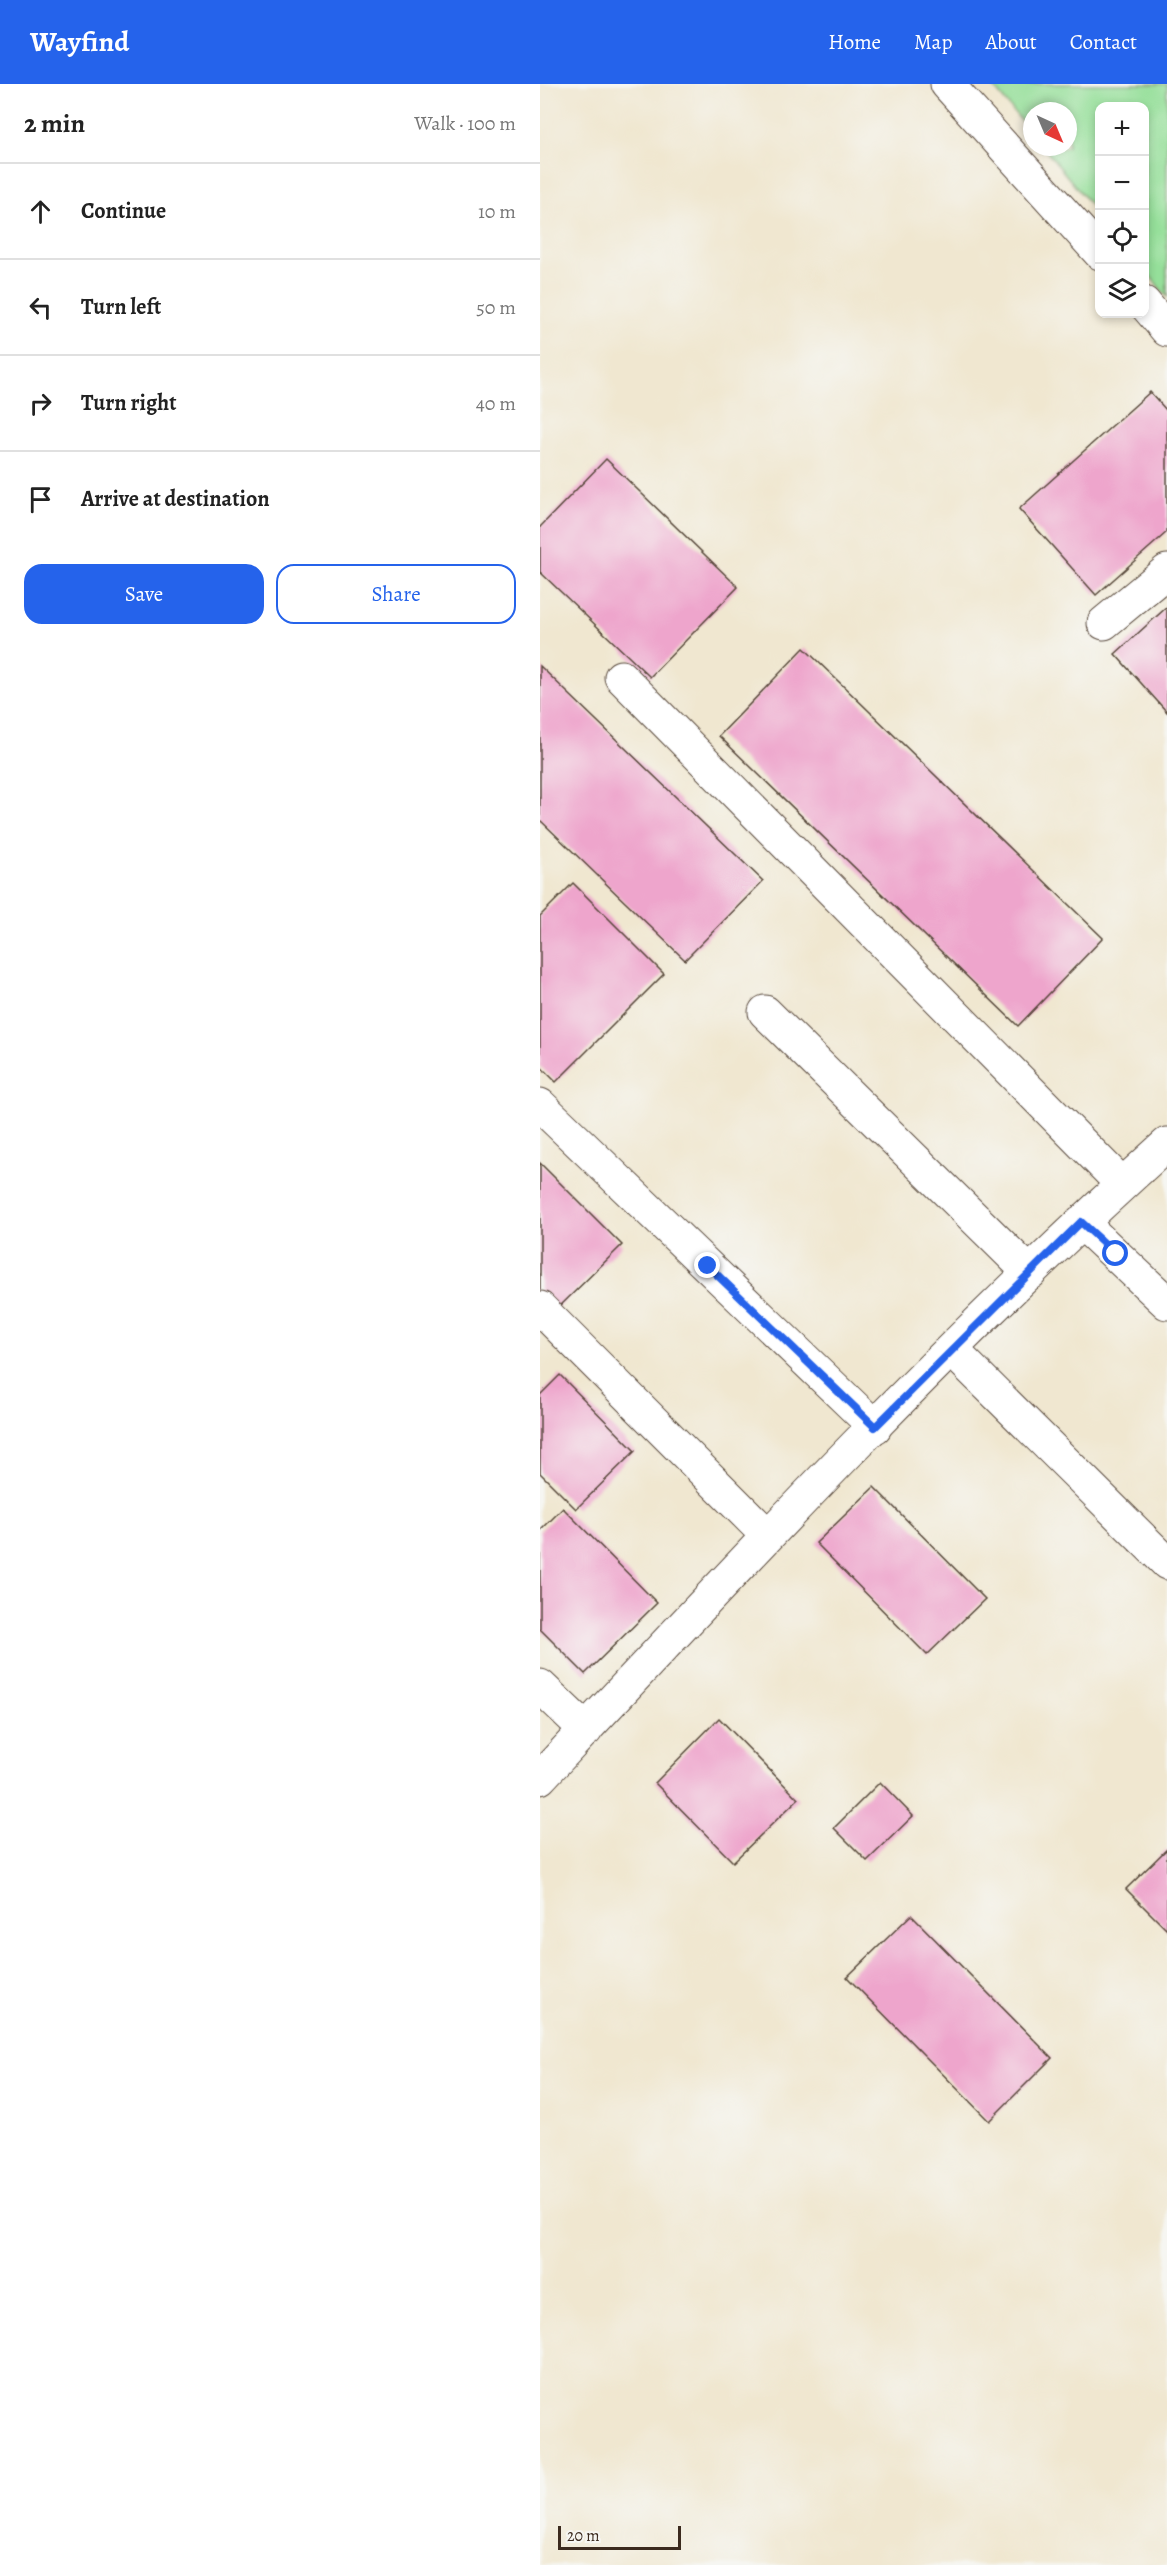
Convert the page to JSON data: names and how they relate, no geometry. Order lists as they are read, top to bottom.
{
  "scale_bar": "20 m",
  "north": "bottom right",
  "page": {
    "header": "Wayfind",
    "nav": [
      "Home",
      "Map",
      "About",
      "Contact"
    ],
    "heading": ["2 min", "Walk · 100 m"],
    "map_buttons": ["+", "−"],
    "list": [
      ["Continue", "10 m"],
      ["Turn left", "50 m"],
      ["Turn right", "40 m"],
      "Arrive at destination"
    ],
    "buttons": ["Save", "Share"],
    "scale": "20 m"
  }
}
